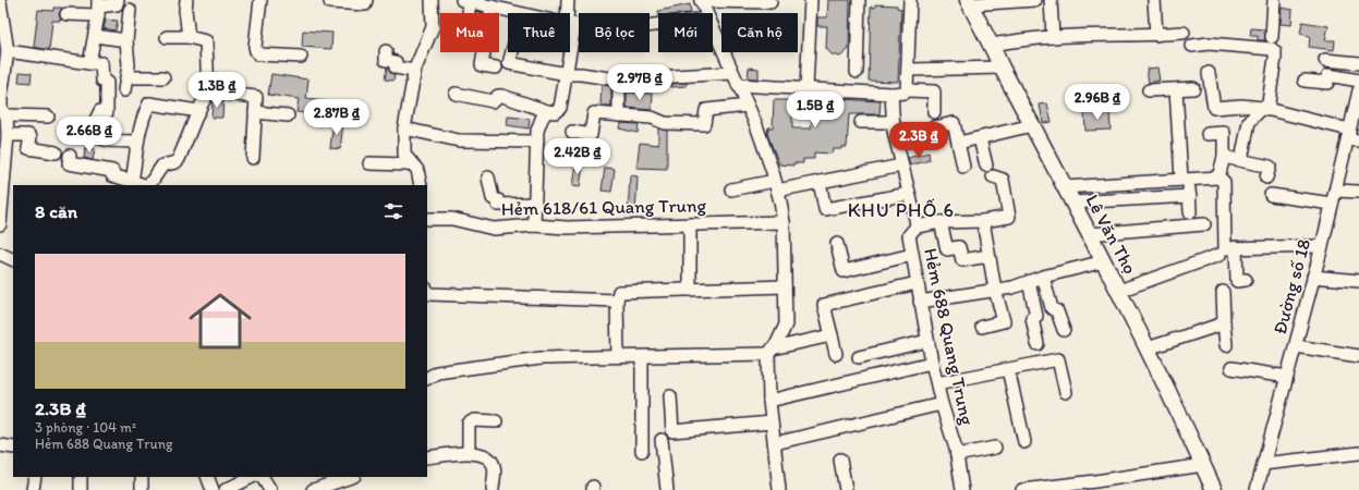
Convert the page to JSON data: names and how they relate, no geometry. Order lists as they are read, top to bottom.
{
  "streets": {
    "main road": ["Lê Văn Thọ"],
    "street": ["Hẻm 618/61 Quang Trung", "Đường số 18", "Hẻm 688 Quang Trung"]
  },
  "districts": ["KHU PHỐ 6"],
  "page": {
    "chip": [
      "Mua",
      "Thuê",
      "Bộ lọc",
      "Mới",
      "Căn hộ"
    ],
    "price": [
      "2.97B ₫",
      "1.3B ₫",
      "2.96B ₫",
      "1.5B ₫",
      "2.87B ₫",
      "2.66B ₫",
      "2.3B ₫",
      "2.42B ₫"
    ],
    "heading": "8 căn",
    "list": [
      {
        "name": "2.3B ₫",
        "note": "3 phòng · 104 m² · Hẻm 688 Quang Trung"
      }
    ]
  }
}
